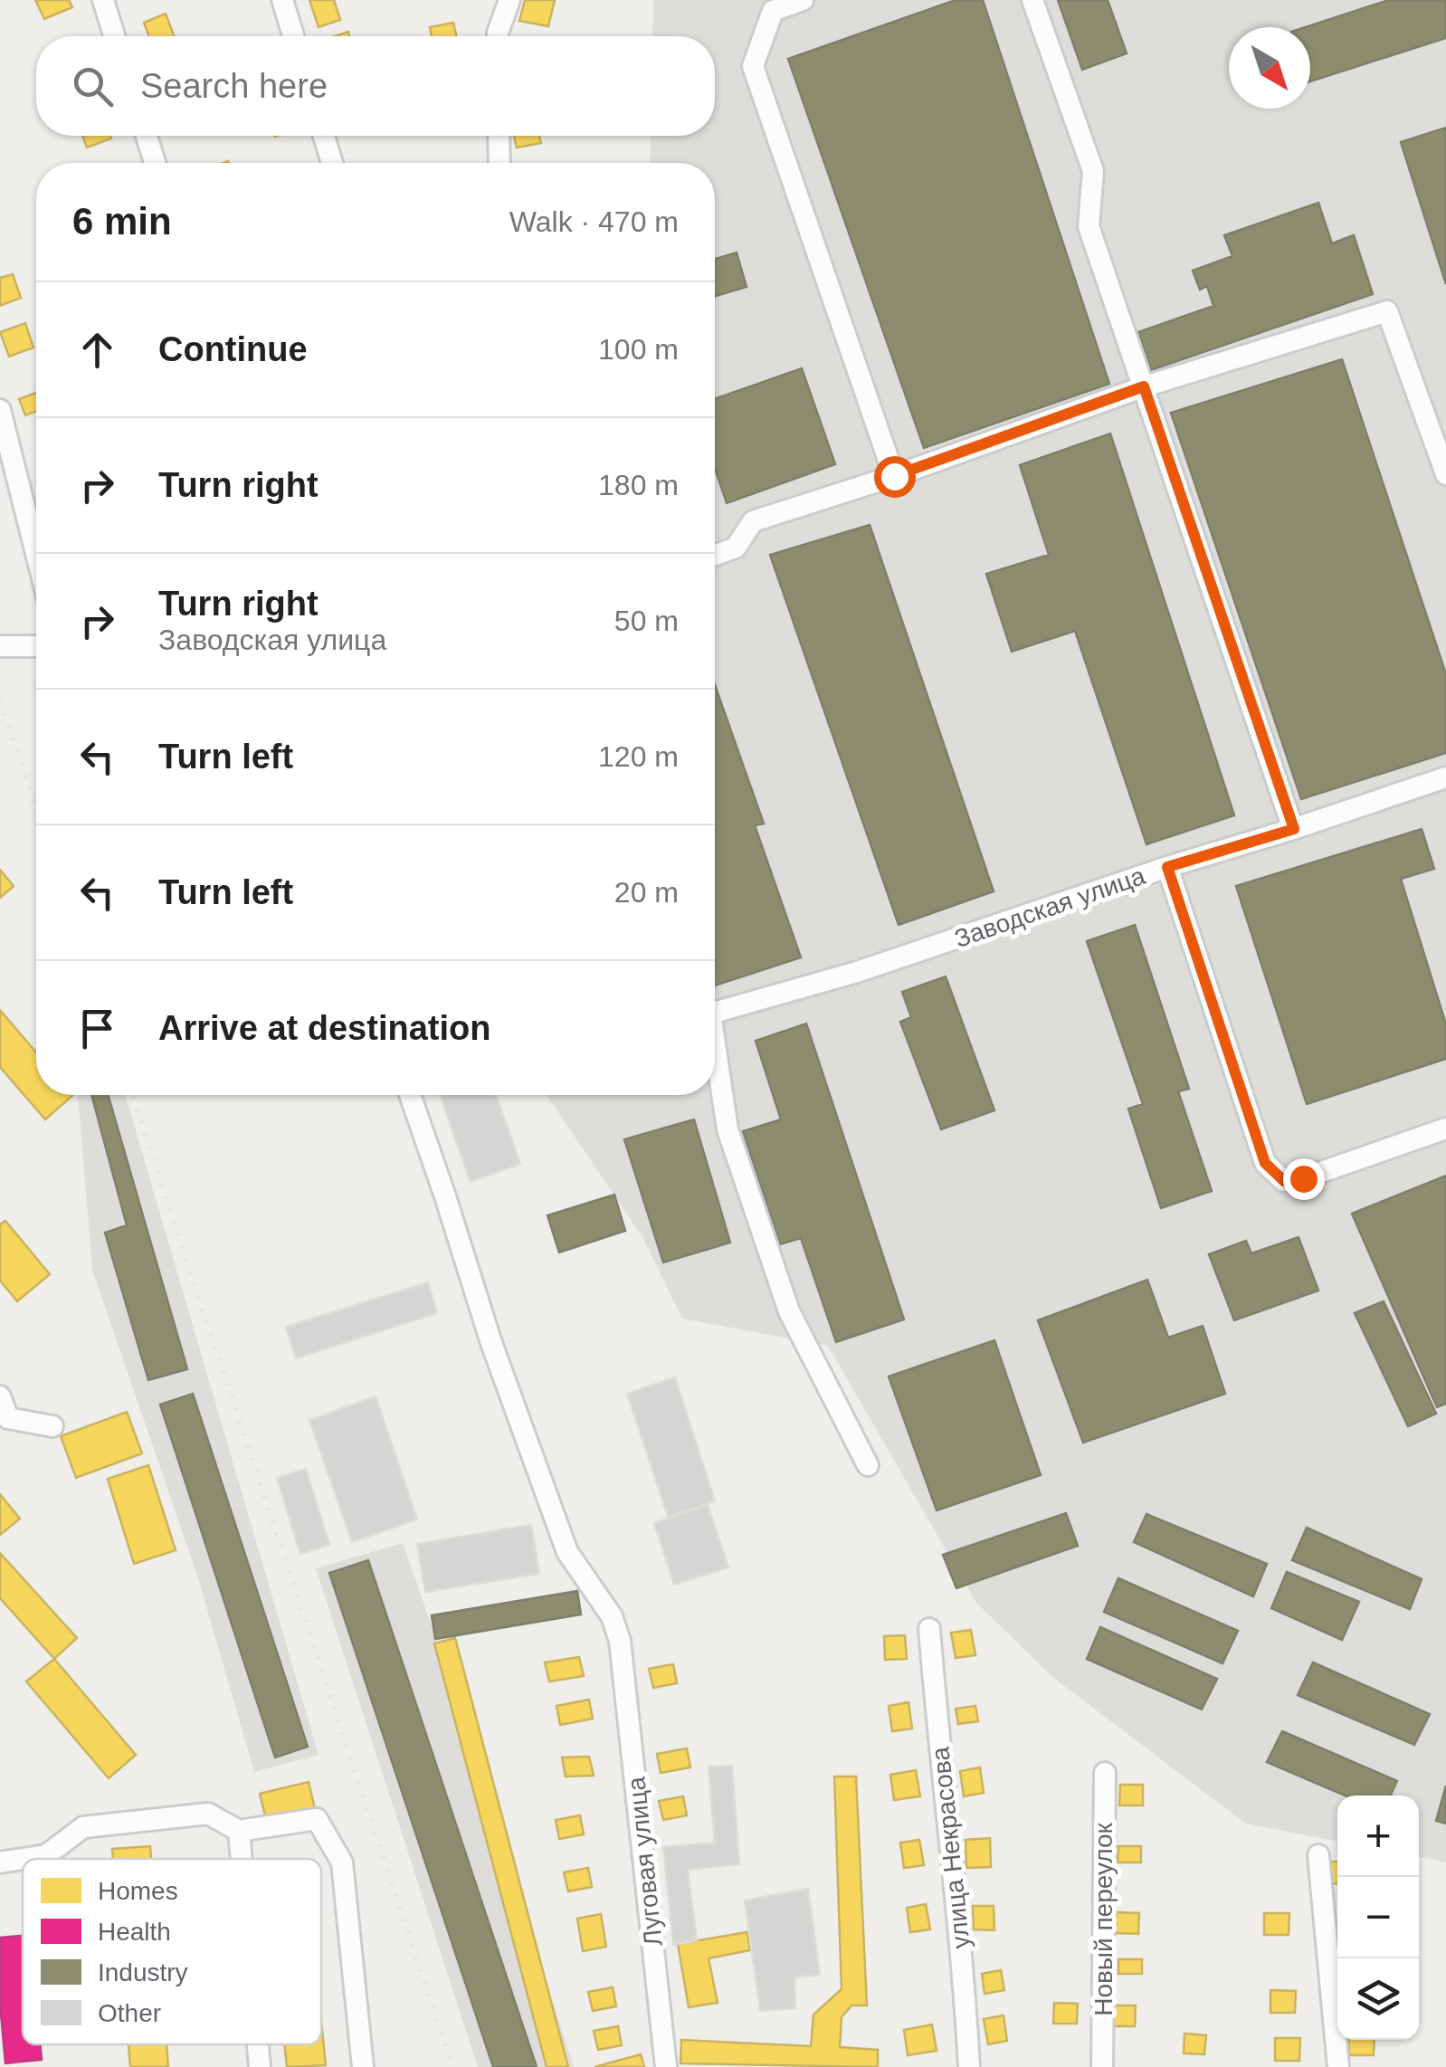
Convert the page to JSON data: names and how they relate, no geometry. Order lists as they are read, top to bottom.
{
  "streets": {
    "street": [
      "Заводская улица",
      "улица Некрасова",
      "Луговая улица",
      "Новый переулок"
    ]
  },
  "legend": [
    "Homes",
    "Health",
    "Industry",
    "Other"
  ],
  "north": "bottom right",
  "page": {
    "search": "Search here",
    "heading": ["6 min", "Walk · 470 m"],
    "list": [
      ["Continue", "100 m"],
      ["Turn right", "180 m"],
      ["Turn right", "Заводская улица", "50 m"],
      ["Turn left", "120 m"],
      ["Turn left", "20 m"],
      "Arrive at destination"
    ],
    "map_buttons": ["+", "−"]
  }
}
